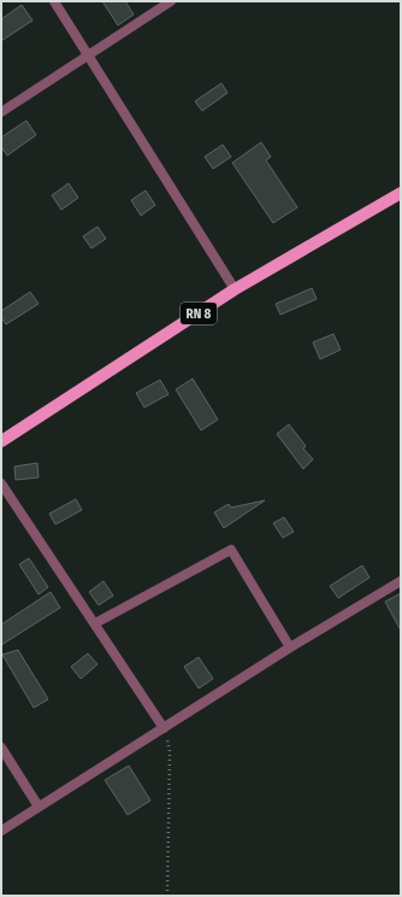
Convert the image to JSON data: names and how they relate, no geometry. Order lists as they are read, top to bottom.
{
  "streets": {
    "main road": ["RN 8"]
  }
}
